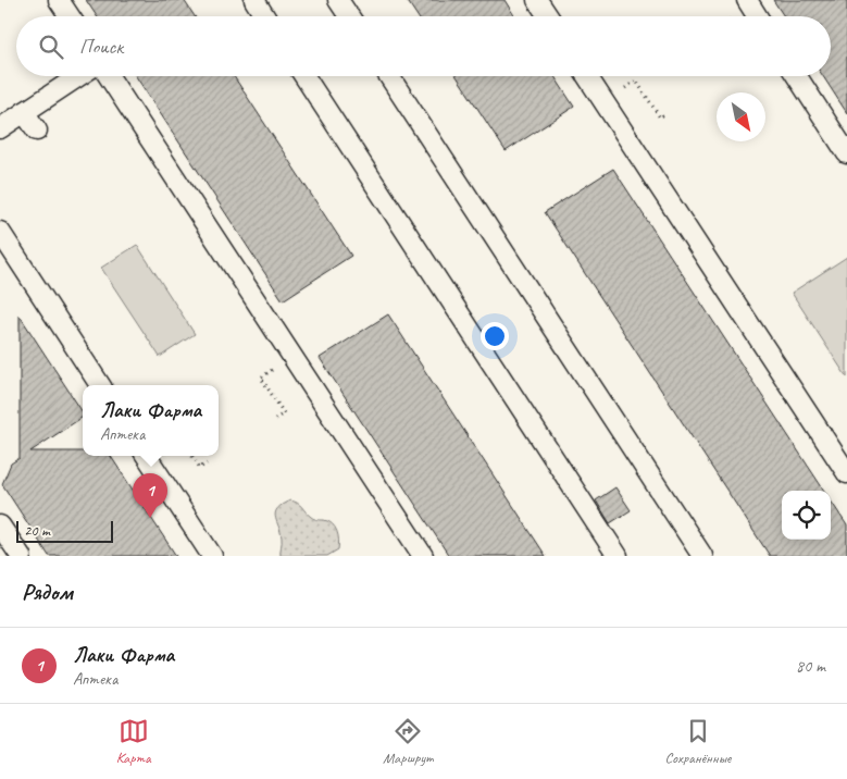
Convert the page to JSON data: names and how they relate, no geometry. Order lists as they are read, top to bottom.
{
  "scale_bar": "20 m",
  "north": "bottom right",
  "page": {
    "search": "Поиск",
    "popup": ["Лаки Фарма", "Аптека"],
    "pins": "1",
    "scale": "20 m",
    "heading": "Рядом",
    "list": [
      {
        "mark": "1",
        "name": "Лаки Фарма",
        "note": "Аптека",
        "value": "80 m"
      }
    ],
    "nav": ["Карта", "Маршрут", "Сохранённые"]
  }
}
